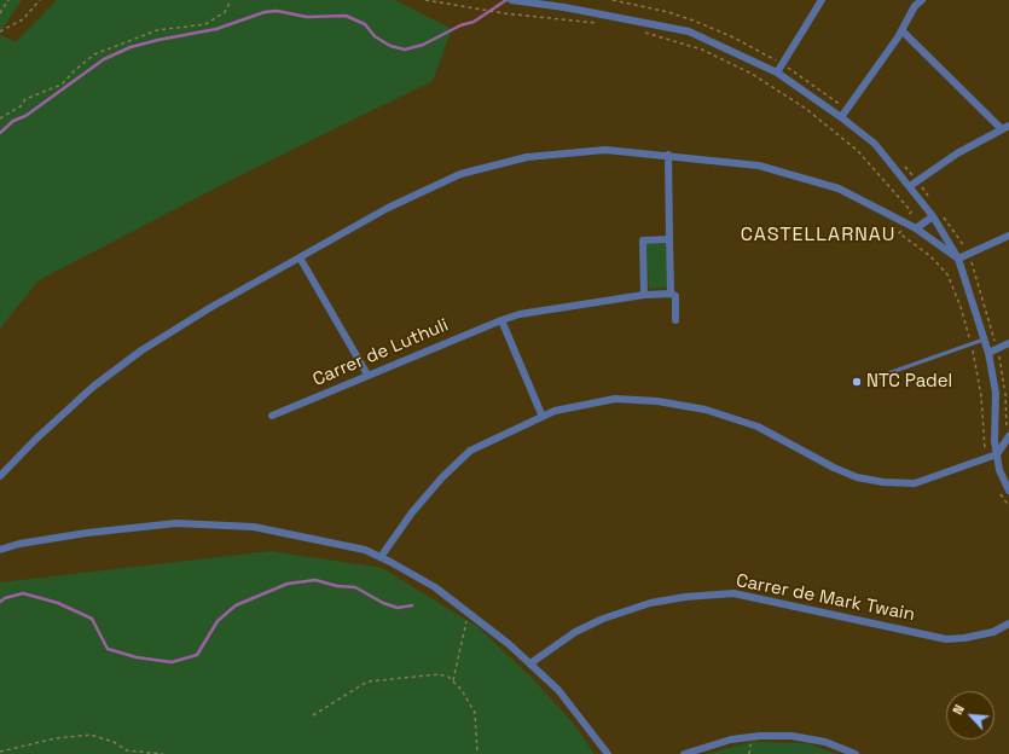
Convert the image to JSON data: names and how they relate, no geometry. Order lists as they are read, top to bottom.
{
  "streets": {
    "street": ["Carrer de Luthuli", "Carrer de Mark Twain"]
  },
  "districts": ["CASTELLARNAU"],
  "places": ["NTC Padel"],
  "north": "top left"
}
